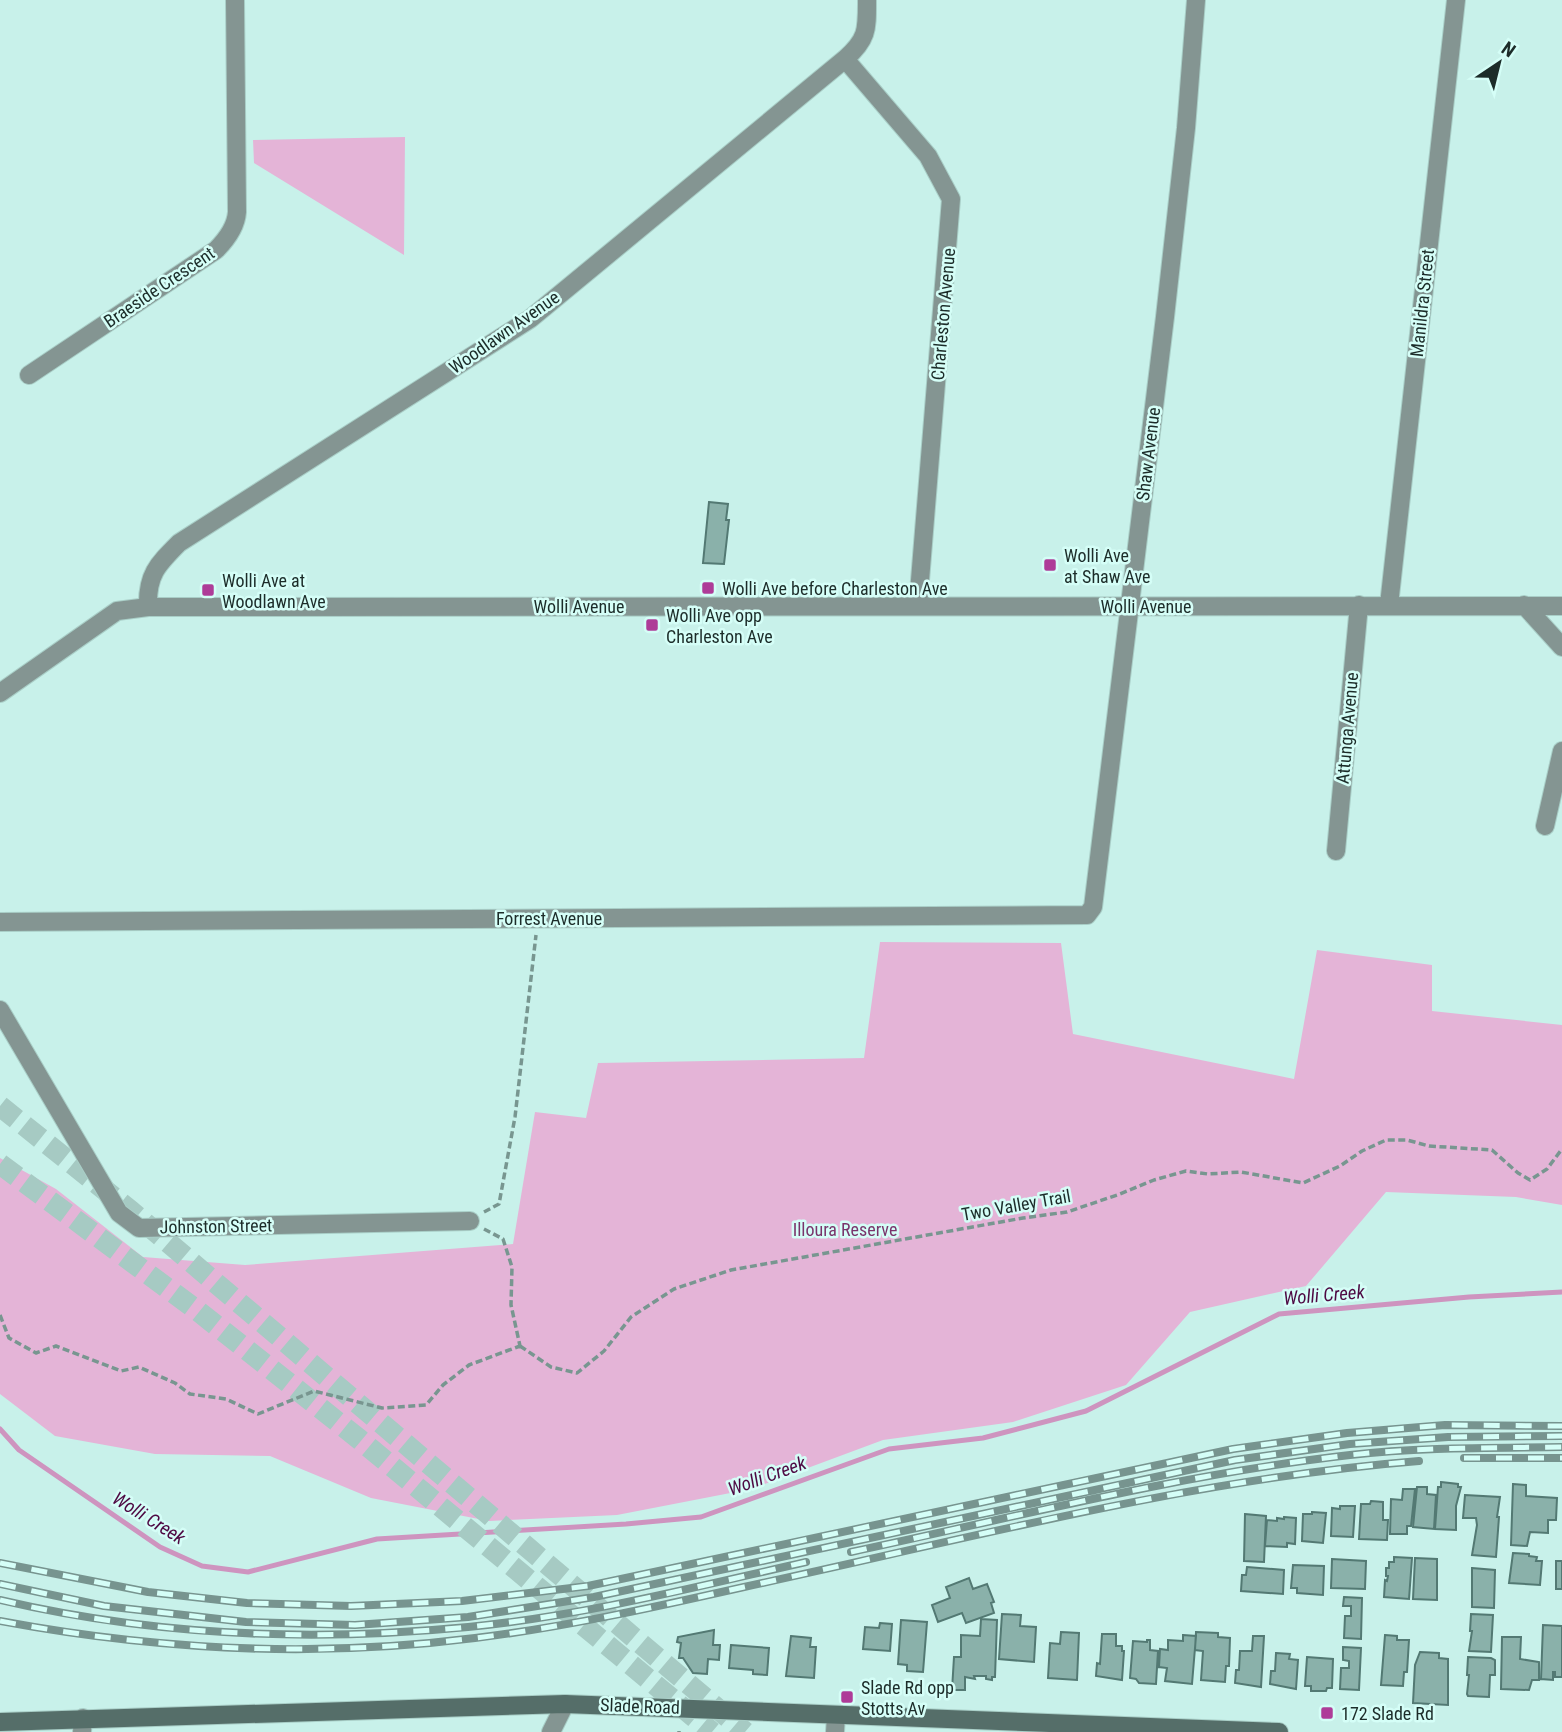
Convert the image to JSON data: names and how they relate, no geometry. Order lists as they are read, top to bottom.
{
  "streets": {
    "main road": ["Slade Road"],
    "street": [
      "Braeside Crescent",
      "Manildra Street",
      "Charleston Avenue",
      "Woodlawn Avenue",
      "Shaw Avenue",
      "Wolli Avenue",
      "Attunga Avenue",
      "Forrest Avenue",
      "Johnston Street"
    ],
    "path": ["Two Valley Trail"]
  },
  "crossings": [
    ["Manildra Street", "Wolli Avenue"],
    ["Charleston Avenue", "Woodlawn Avenue"],
    ["Charleston Avenue", "Wolli Avenue"],
    ["Woodlawn Avenue", "Wolli Avenue"],
    ["Shaw Avenue", "Wolli Avenue"],
    ["Shaw Avenue", "Forrest Avenue"],
    ["Wolli Avenue", "Attunga Avenue"]
  ],
  "water": ["Wolli Creek"],
  "parks": ["Illoura Reserve"],
  "places": {
    "transit": [
      "Wolli Ave at Shaw Ave",
      "Wolli Ave before Charleston Ave",
      "Wolli Ave at Woodlawn Ave",
      "Wolli Ave opp Charleston Ave",
      "Slade Rd opp Stotts Av",
      "172 Slade Rd"
    ]
  },
  "north": "top right"
}
